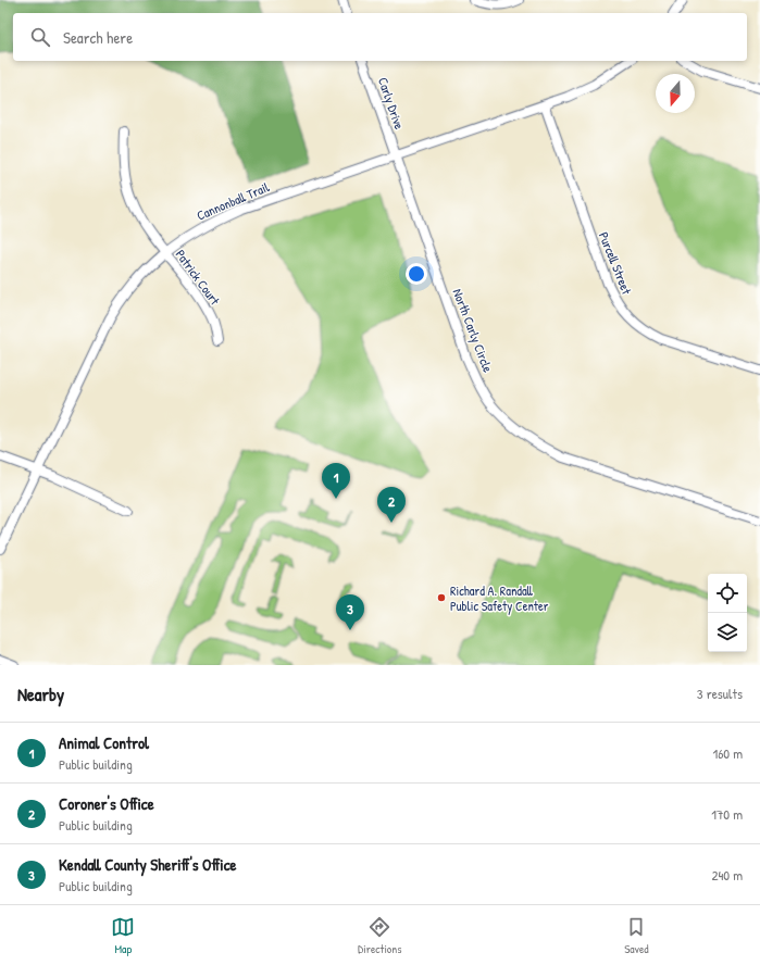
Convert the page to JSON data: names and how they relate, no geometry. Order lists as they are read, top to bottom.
{
  "streets": {
    "street": [
      "Carly Drive",
      "Cannonball Trail",
      "Purcell Street",
      "Patrick Court",
      "North Carly Circle"
    ]
  },
  "crossings": [
    ["Carly Drive", "Cannonball Trail"],
    ["Carly Drive", "North Carly Circle"],
    ["Cannonball Trail", "Purcell Street"],
    ["Cannonball Trail", "Patrick Court"],
    ["Cannonball Trail", "North Carly Circle"]
  ],
  "places": ["Richard A. Randall Public Safety Center"],
  "north": "bottom",
  "page": {
    "search": "Search here",
    "pins": ["1", "2", "3"],
    "heading": ["Nearby", "3 results"],
    "list": [
      {
        "mark": "1",
        "name": "Animal Control",
        "note": "Public building",
        "value": "160 m"
      },
      {
        "mark": "2",
        "name": "Coroner's Office",
        "note": "Public building",
        "value": "170 m"
      },
      {
        "mark": "3",
        "name": "Kendall County Sheriff's Office",
        "note": "Public building",
        "value": "240 m"
      }
    ],
    "nav": ["Map", "Directions", "Saved"]
  }
}
